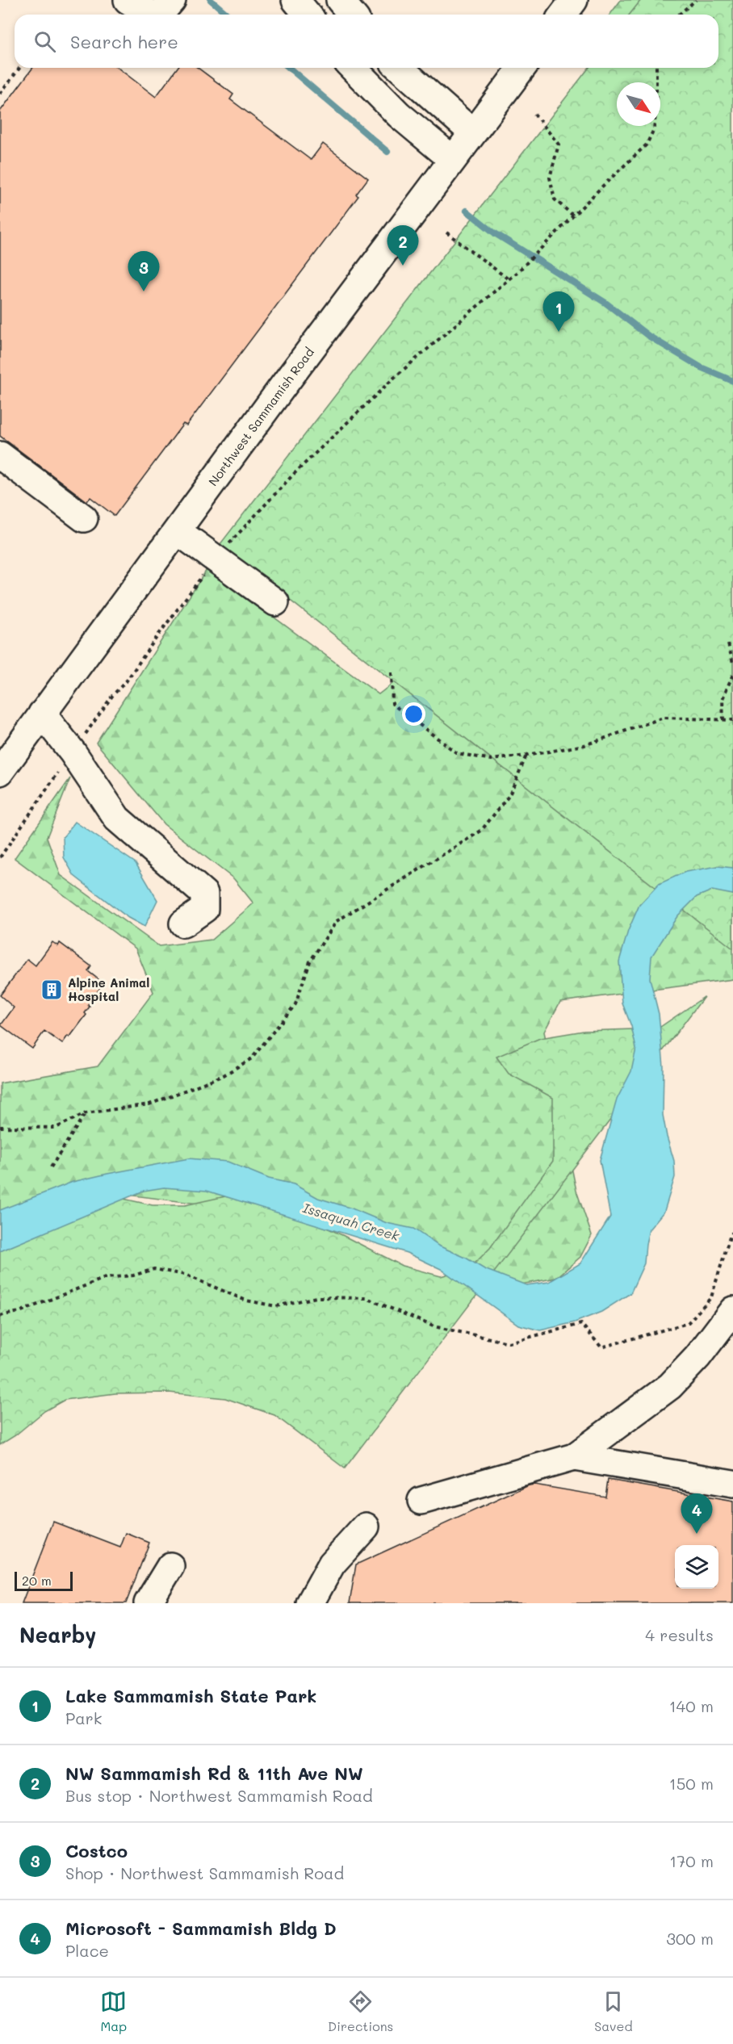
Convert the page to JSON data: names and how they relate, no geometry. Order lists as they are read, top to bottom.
{
  "streets": {
    "main road": ["Northwest Sammamish Road"]
  },
  "water": ["Issaquah Creek"],
  "places": {
    "building": ["Alpine Animal Hospital"]
  },
  "scale_bar": "20 m",
  "north": "bottom right",
  "page": {
    "search": "Search here",
    "pins": [
      "2",
      "3",
      "1",
      "4"
    ],
    "scale": "20 m",
    "heading": ["Nearby", "4 results"],
    "list": [
      {
        "mark": "1",
        "name": "Lake Sammamish State Park",
        "note": "Park",
        "value": "140 m"
      },
      {
        "mark": "2",
        "name": "NW Sammamish Rd & 11th Ave NW",
        "note": "Bus stop · Northwest Sammamish Road",
        "value": "150 m"
      },
      {
        "mark": "3",
        "name": "Costco",
        "note": "Shop · Northwest Sammamish Road",
        "value": "170 m"
      },
      {
        "mark": "4",
        "name": "Microsoft - Sammamish Bldg D",
        "note": "Place",
        "value": "300 m"
      }
    ],
    "nav": ["Map", "Directions", "Saved"]
  }
}
